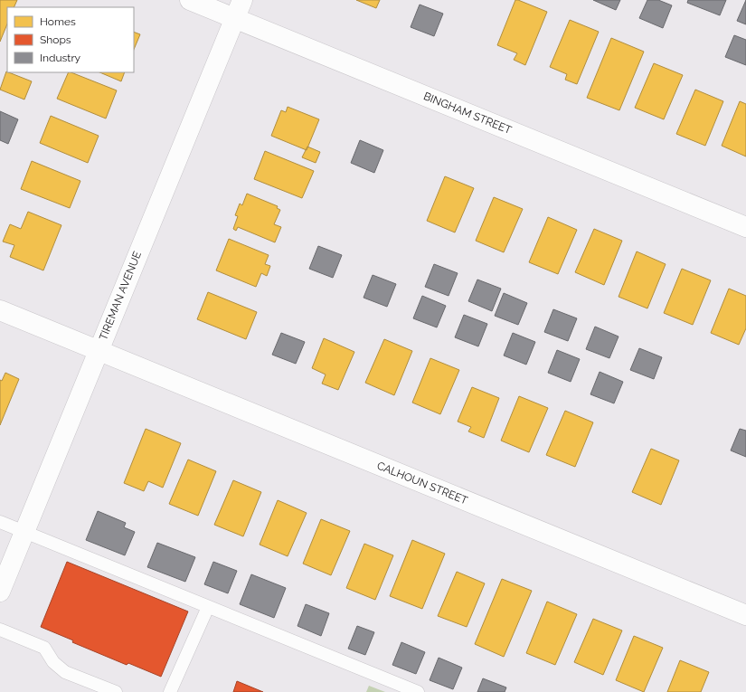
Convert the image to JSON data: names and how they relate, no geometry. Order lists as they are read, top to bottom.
{
  "streets": {
    "street": ["BINGHAM STREET", "TIREMAN AVENUE", "CALHOUN STREET"]
  },
  "crossings": [
    ["BINGHAM STREET", "TIREMAN AVENUE"],
    ["TIREMAN AVENUE", "CALHOUN STREET"]
  ],
  "legend": ["Homes", "Shops", "Industry"]
}
